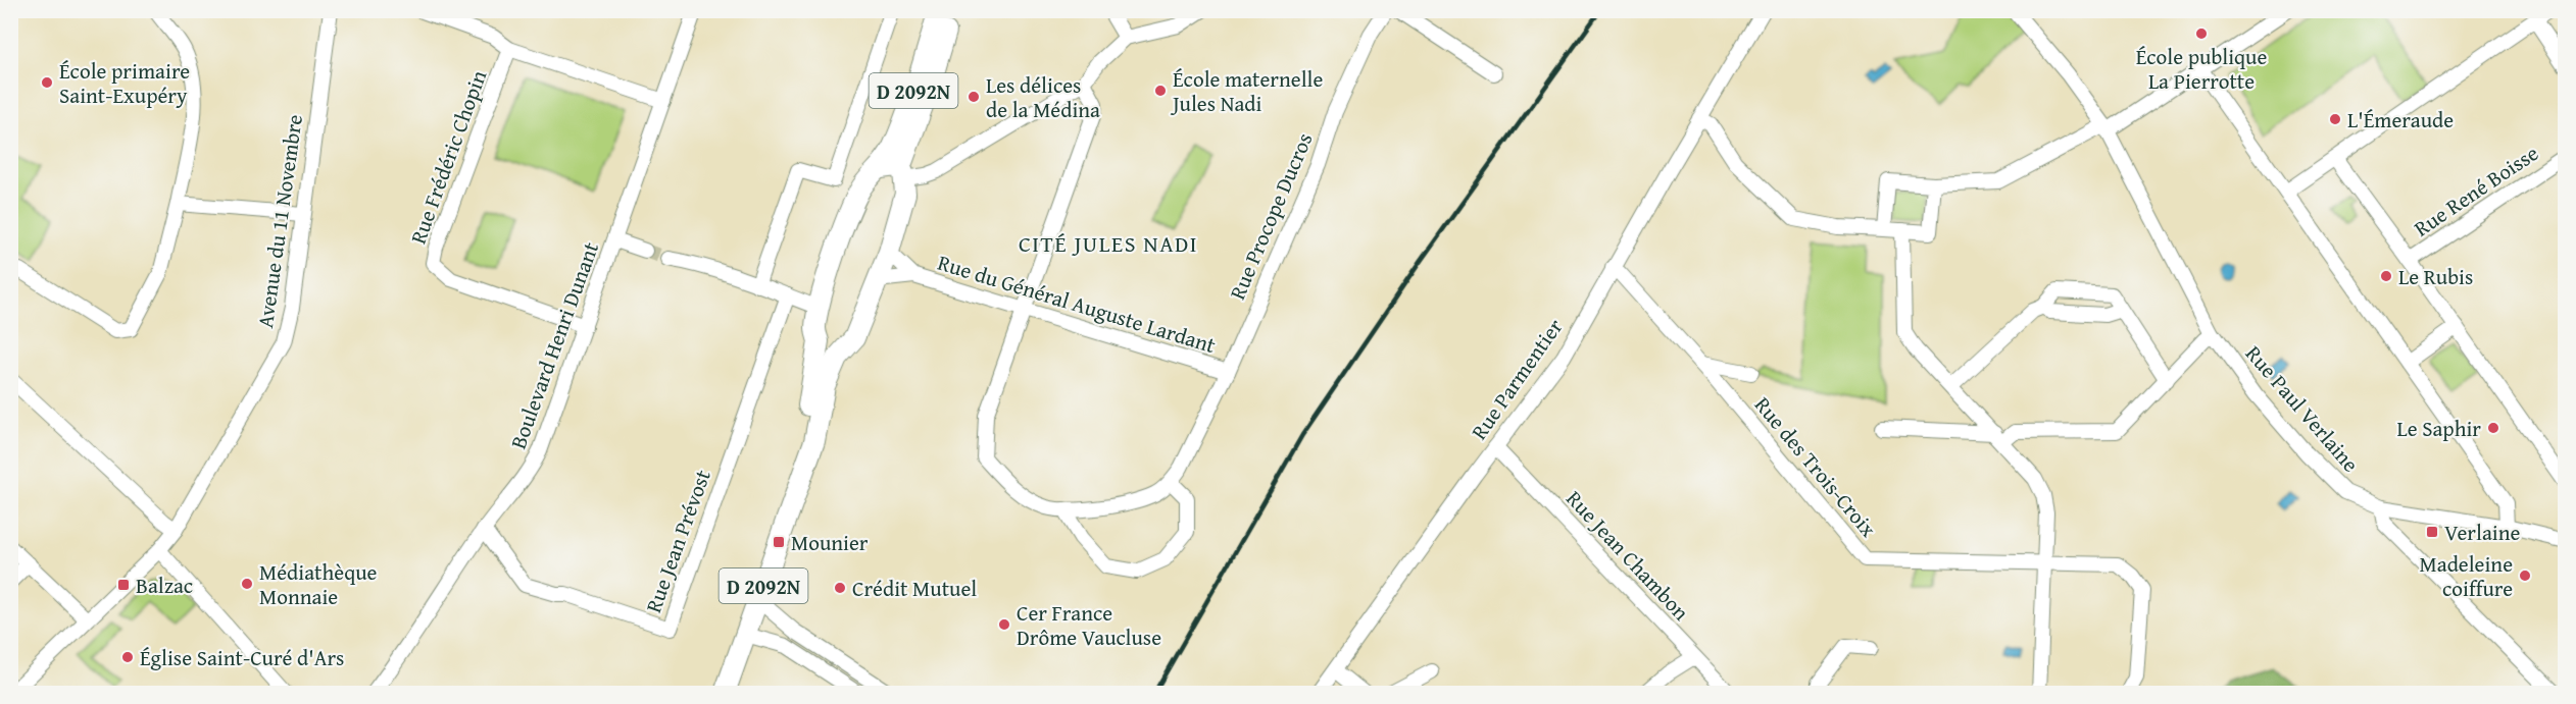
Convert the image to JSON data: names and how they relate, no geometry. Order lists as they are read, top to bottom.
{
  "streets": {
    "main road": ["D 2092N"],
    "street": [
      "Rue Frédéric Chopin",
      "Rue René Boisse",
      "Rue Procope Ducros",
      "Avenue du 11 Novembre",
      "Rue du Général Auguste Lardant",
      "Boulevard Henri Dunant",
      "Rue Parmentier",
      "Rue Paul Verlaine",
      "Rue des Trois-Croix",
      "Rue Jean Prévost",
      "Rue Jean Chambon"
    ]
  },
  "crossings": [
    ["Rue Frédéric Chopin", "Boulevard Henri Dunant"],
    ["Rue Procope Ducros", "Rue du Général Auguste Lardant"],
    ["Boulevard Henri Dunant", "Rue Jean Prévost"],
    ["Rue Parmentier", "Rue des Trois-Croix"],
    ["Rue Parmentier", "Rue Jean Chambon"]
  ],
  "districts": ["CITÉ JULES NADI"],
  "places": {
    "other": [
      "École publique La Pierrotte",
      "École primaire Saint-Exupéry",
      "École maternelle Jules Nadi",
      "Les délices de la Médina",
      "L'Émeraude",
      "Le Rubis",
      "Le Saphir",
      "Madeleine coiffure",
      "Médiathèque Monnaie",
      "Crédit Mutuel",
      "Cer France Drôme Vaucluse",
      "Église Saint-Curé d'Ars"
    ],
    "transit": ["Verlaine", "Mounier", "Balzac"]
  }
}
